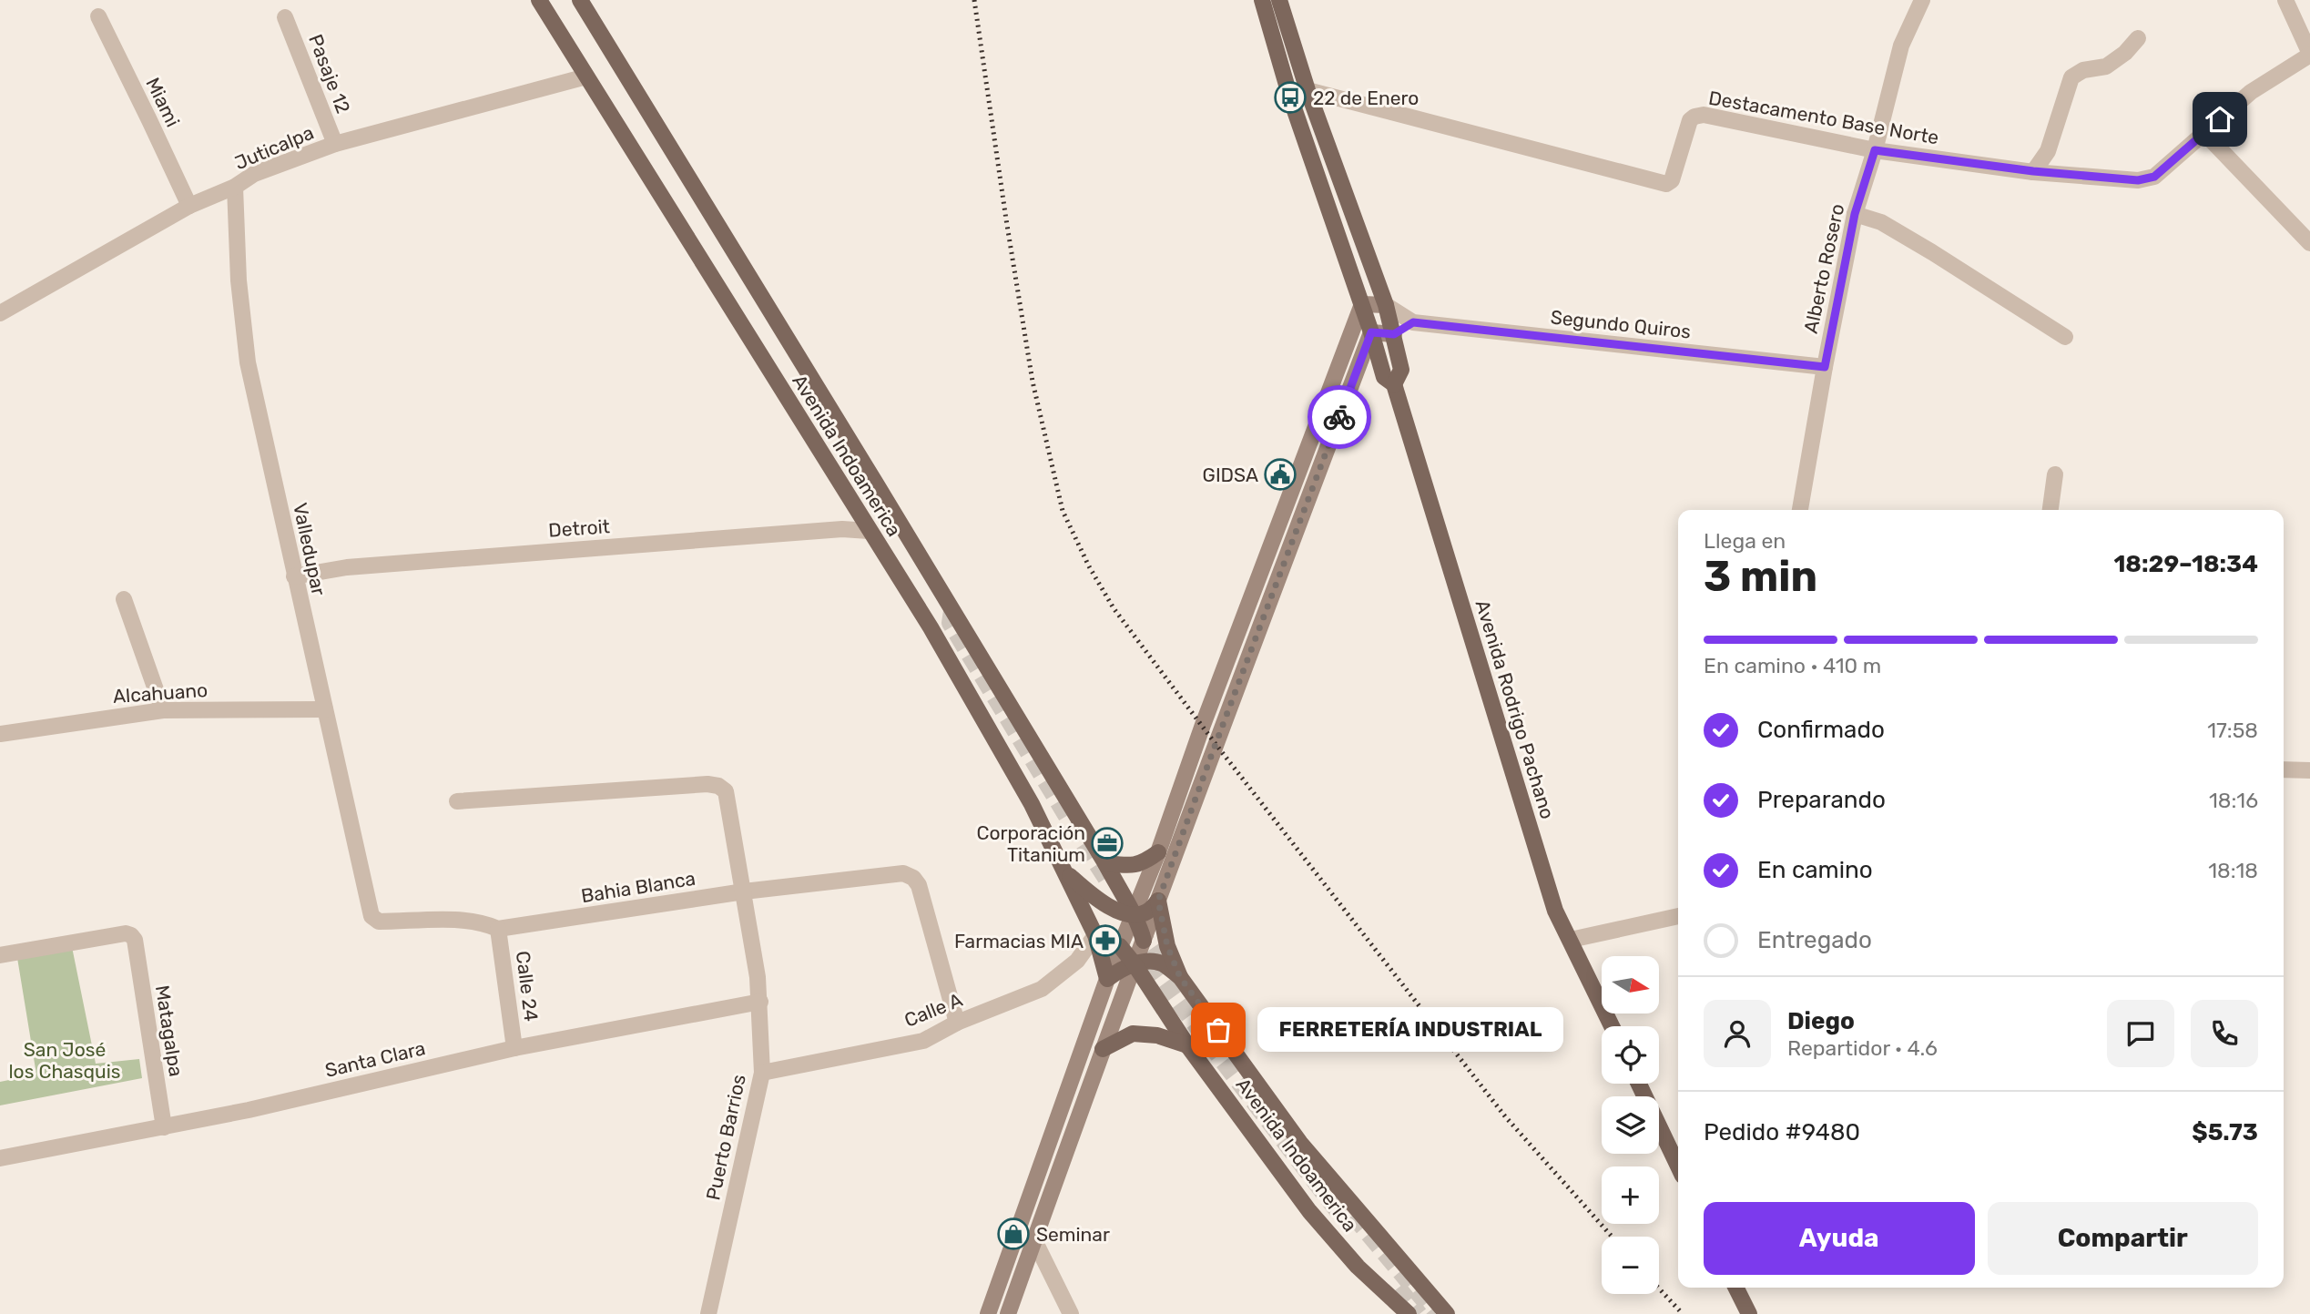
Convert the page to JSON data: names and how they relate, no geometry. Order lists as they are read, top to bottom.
{
  "streets": {
    "main road": ["Avenida Indoamerica", "Avenida Rodrigo Pachano"],
    "street": [
      "Pasaje 12",
      "Miami",
      "Destacamento Base Norte",
      "Juticalpa",
      "Alberto Rosero",
      "Segundo Quiros",
      "Detroit",
      "Valledupar",
      "Alcahuano",
      "Bahia Blanca",
      "Calle 24",
      "Calle A",
      "Matagalpa",
      "Santa Clara",
      "Puerto Barrios"
    ]
  },
  "crossings": [
    ["Pasaje 12", "Juticalpa"],
    ["Miami", "Juticalpa"],
    ["Destacamento Base Norte", "Alberto Rosero"],
    ["Destacamento Base Norte", "Avenida Rodrigo Pachano"],
    ["Juticalpa", "Avenida Indoamerica"],
    ["Juticalpa", "Valledupar"],
    ["Alberto Rosero", "Segundo Quiros"],
    ["Avenida Indoamerica", "Detroit"],
    ["Detroit", "Valledupar"],
    ["Valledupar", "Alcahuano"],
    ["Valledupar", "Bahia Blanca"],
    ["Bahia Blanca", "Calle 24"],
    ["Bahia Blanca", "Calle A"],
    ["Bahia Blanca", "Puerto Barrios"],
    ["Calle 24", "Santa Clara"],
    ["Calle A", "Puerto Barrios"],
    ["Matagalpa", "Santa Clara"],
    ["Santa Clara", "Puerto Barrios"]
  ],
  "parks": ["San José los Chasquis"],
  "places": {
    "bus stop": ["22 de Enero"],
    "public building": ["GIDSA"],
    "office": ["Corporación Titanium"],
    "pharmacy": ["Farmacias MIA"],
    "other": ["FERRETERÍA INDUSTRIAL"],
    "shop": ["Seminar"]
  },
  "north": "right",
  "page": {
    "heading": ["3 min", "Llega en", "18:29–18:34"],
    "panel": [
      "Diego",
      "Repartidor · 4.6",
      "Pedido #9480",
      "$5.73"
    ],
    "bar": "En camino · 410 m",
    "list": [
      ["Confirmado", "17:58"],
      ["Preparando", "18:16"],
      ["En camino", "18:18"],
      "Entregado"
    ],
    "map_buttons": ["+", "−"],
    "bubble": "FERRETERÍA INDUSTRIAL",
    "buttons": ["Ayuda", "Compartir"]
  }
}
